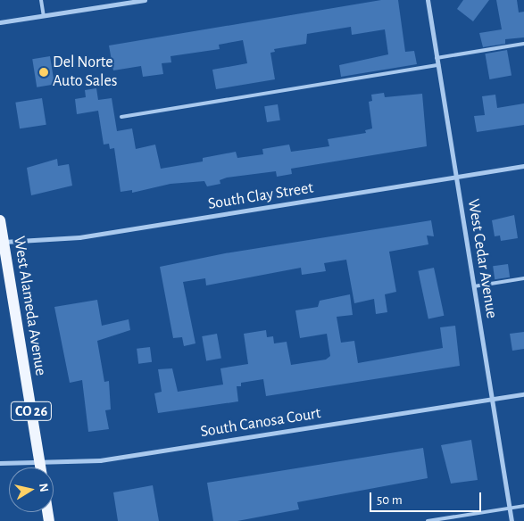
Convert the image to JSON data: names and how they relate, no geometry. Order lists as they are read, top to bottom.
{
  "streets": {
    "main road": ["West Alameda Avenue", "CO 26"],
    "street": ["South Clay Street", "West Cedar Avenue", "South Canosa Court"]
  },
  "crossings": [
    ["South Clay Street", "West Cedar Avenue"],
    ["South Clay Street", "West Alameda Avenue"],
    ["West Cedar Avenue", "South Canosa Court"],
    ["West Alameda Avenue", "South Canosa Court"]
  ],
  "places": ["Del Norte Auto Sales"],
  "scale_bar": "50 m",
  "north": "right"
}
